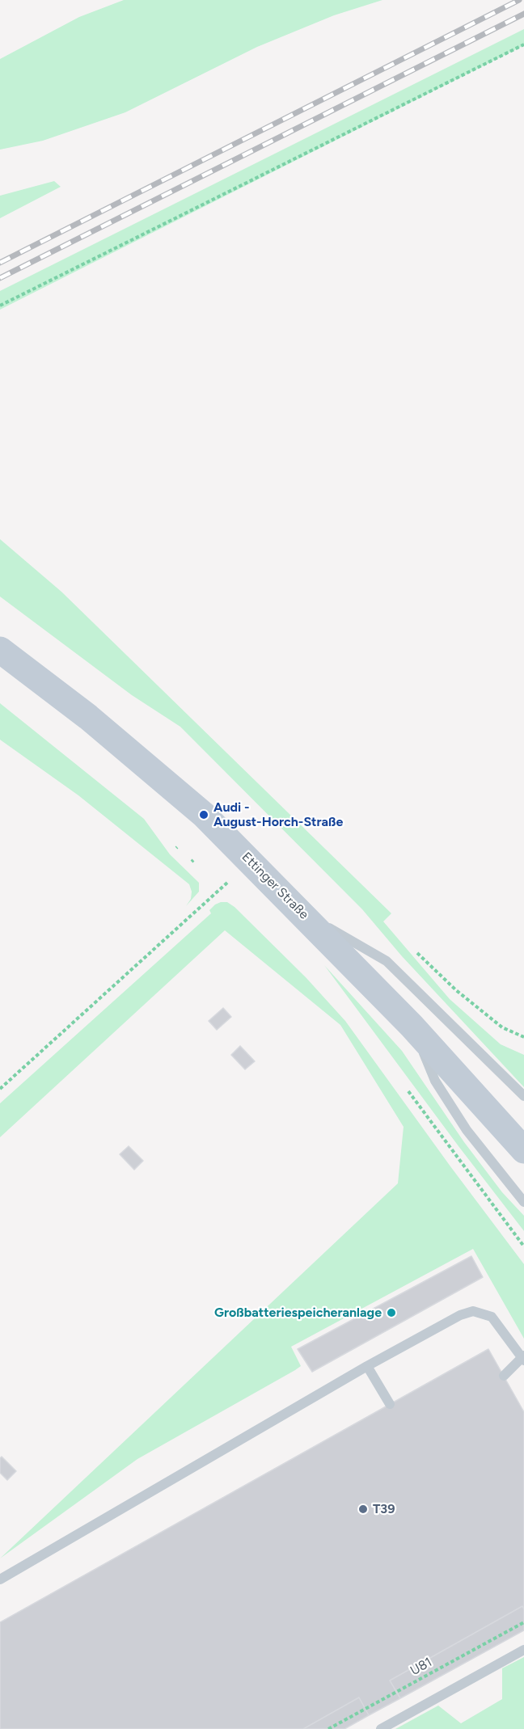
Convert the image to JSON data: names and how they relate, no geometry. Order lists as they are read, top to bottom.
{
  "streets": {
    "main road": ["Ettinger Straße"],
    "path": ["U81"]
  },
  "places": ["Audi - August-Horch-Straße", "Großbatteriespeicheranlage", "T39"]
}
